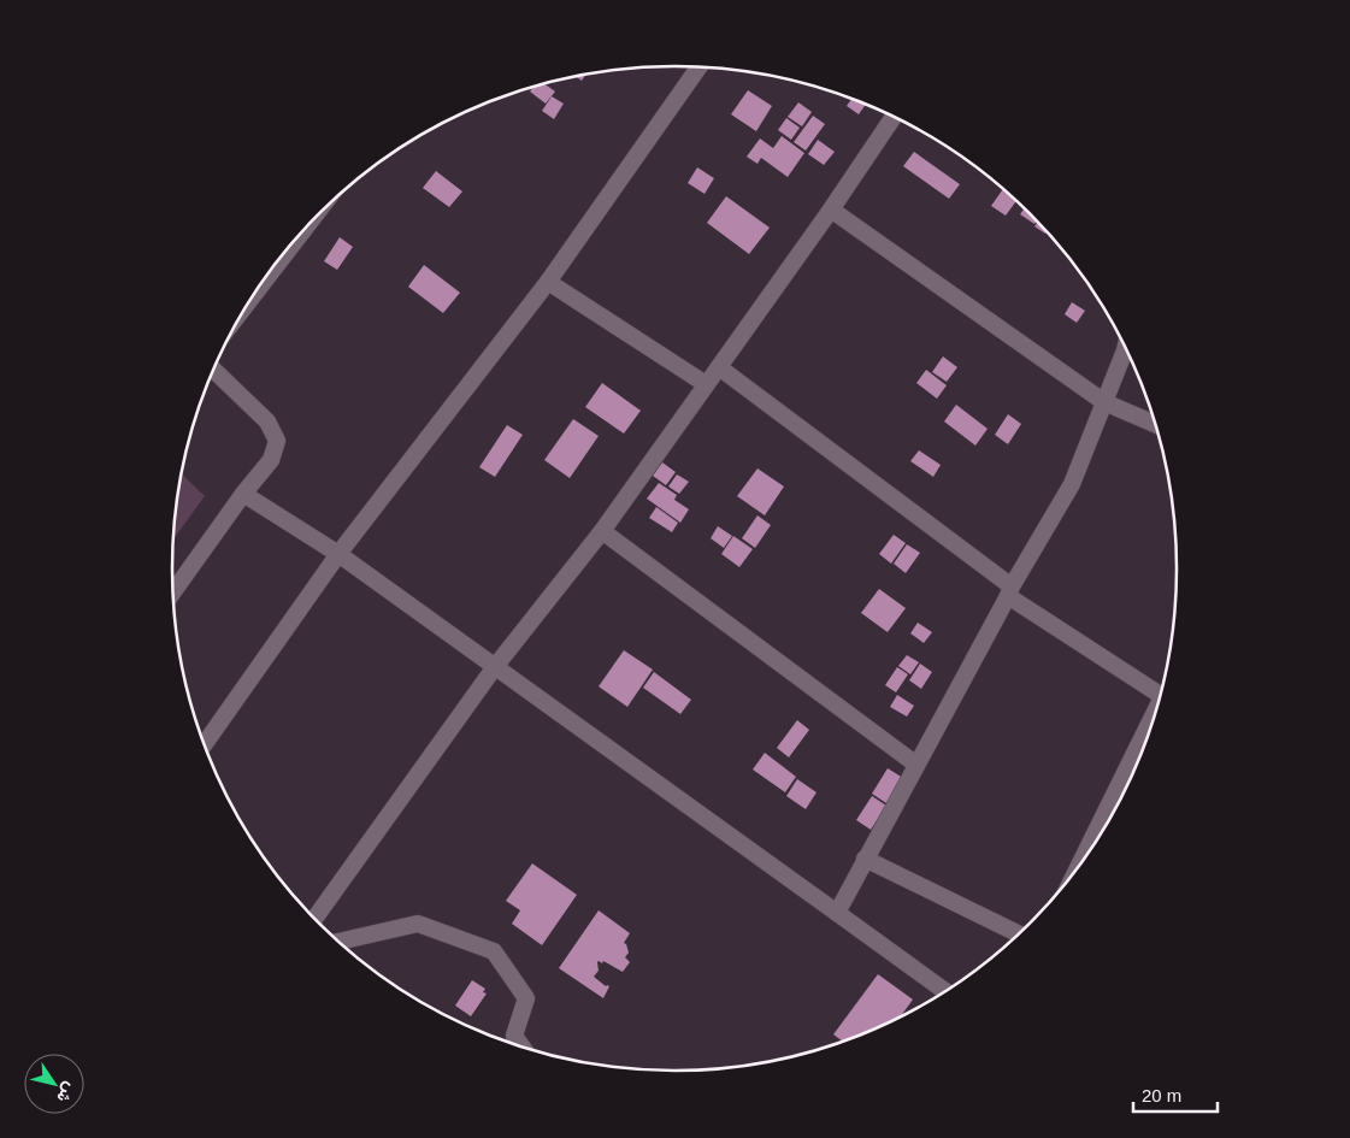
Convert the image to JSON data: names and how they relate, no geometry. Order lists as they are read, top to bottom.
{
  "scale_bar": "20 m",
  "north": "bottom right"
}
